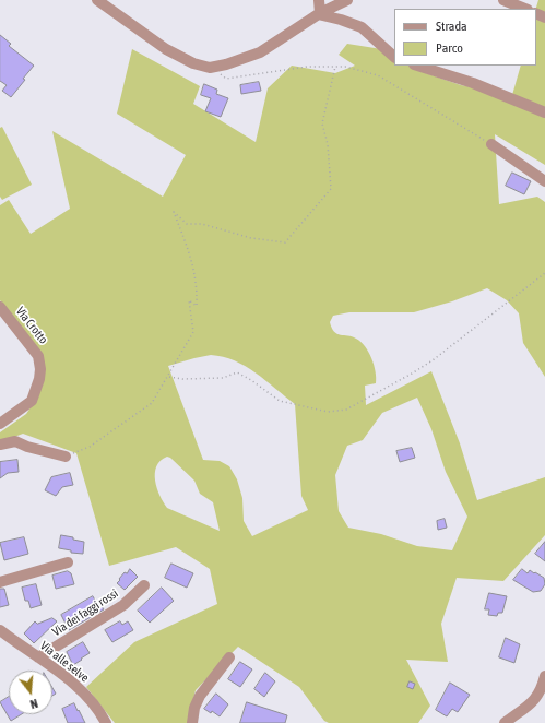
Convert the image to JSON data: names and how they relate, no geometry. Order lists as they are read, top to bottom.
{
  "streets": {
    "street": ["Via Crotto", "Via dei faggi rossi", "Via alle selve"]
  },
  "crossings": [
    ["Via dei faggi rossi", "Via alle selve"]
  ],
  "legend": ["Strada", "Parco"],
  "north": "bottom"
}
